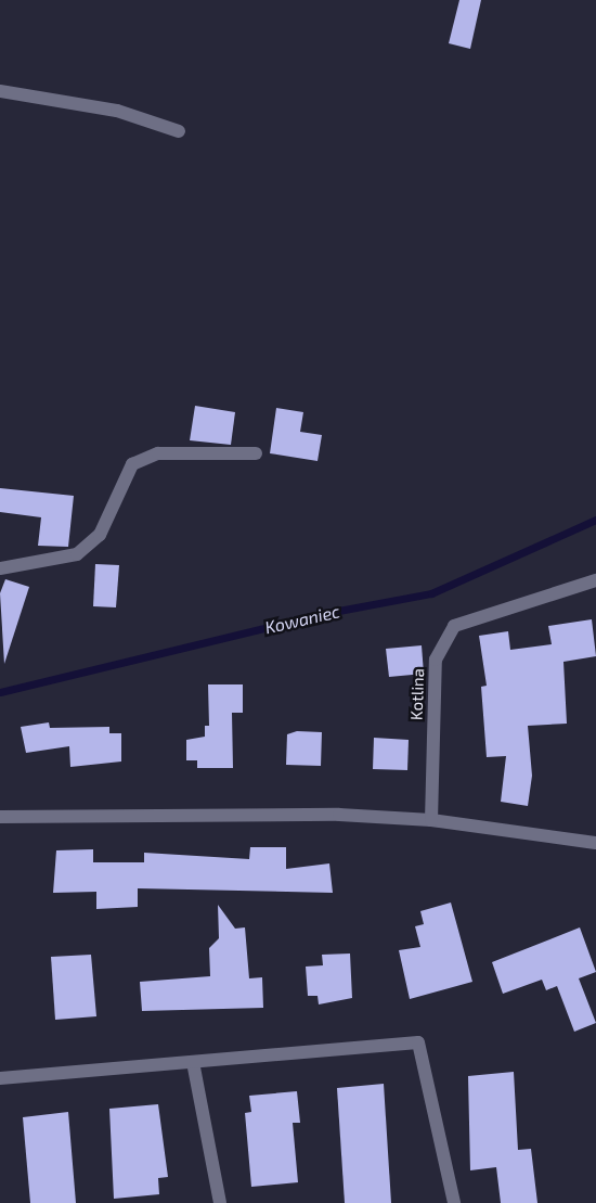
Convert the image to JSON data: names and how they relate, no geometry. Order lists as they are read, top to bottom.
{
  "streets": {
    "street": ["Kotlina"]
  },
  "water": ["Kowaniec"]
}
